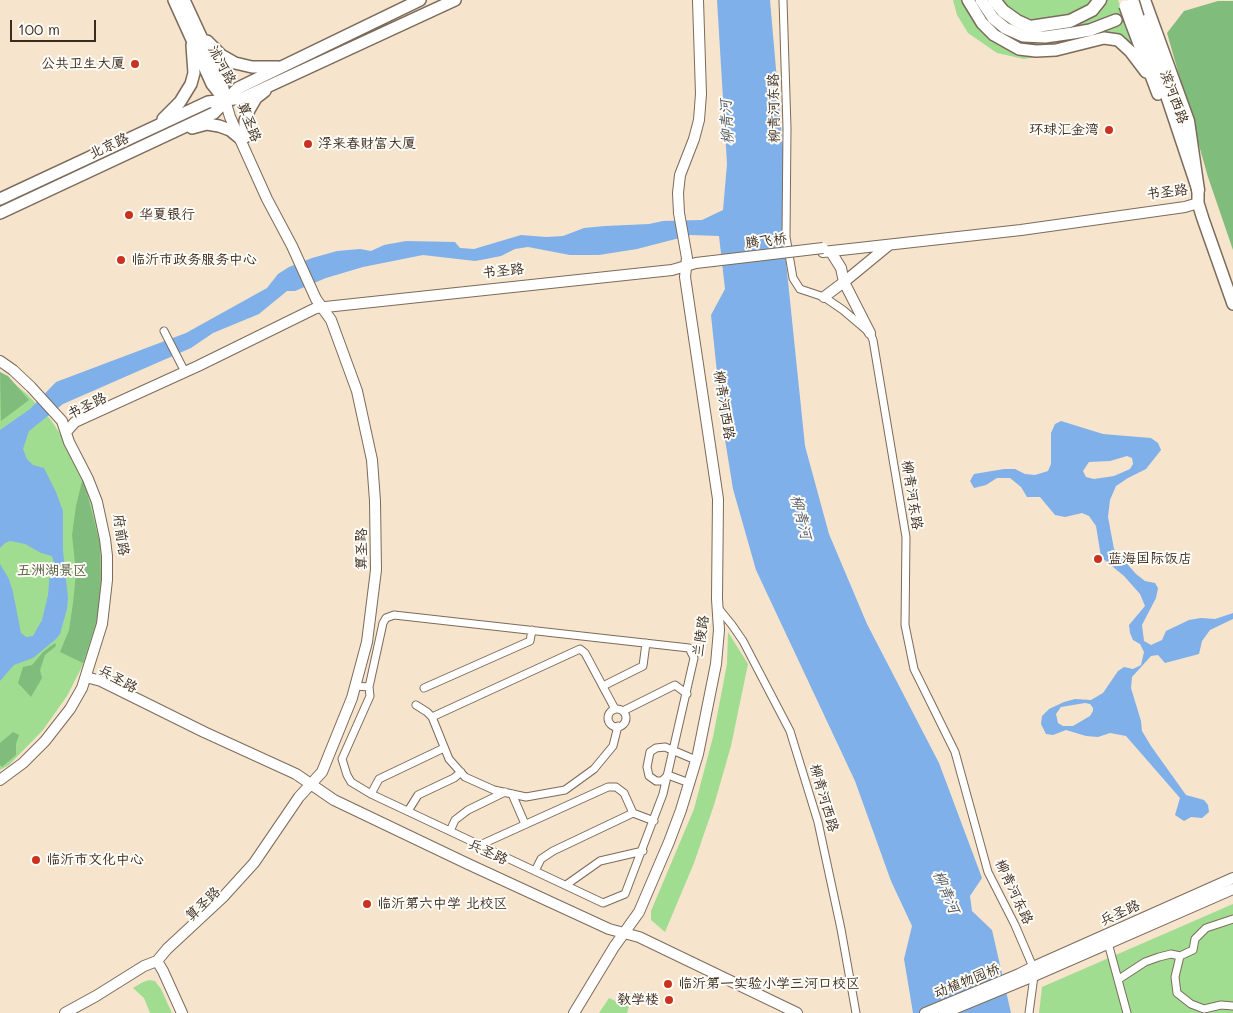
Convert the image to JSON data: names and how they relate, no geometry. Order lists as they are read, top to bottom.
{
  "streets": {
    "main road": [
      "沭河路",
      "滨河西路",
      "算圣路",
      "北京路",
      "书圣路",
      "腾飞桥",
      "柳青河西路",
      "府前路",
      "兰陵路",
      "兵圣路",
      "动植物园桥"
    ],
    "street": ["柳青河东路"]
  },
  "crossings": [
    ["沭河路", "算圣路"],
    ["沭河路", "北京路"],
    ["滨河西路", "书圣路"],
    ["柳青河东路", "兵圣路"],
    ["算圣路", "北京路"],
    ["算圣路", "书圣路"],
    ["算圣路", "兵圣路"],
    ["书圣路", "腾飞桥"],
    ["书圣路", "柳青河西路"],
    ["书圣路", "府前路"],
    ["柳青河西路", "兰陵路"],
    ["府前路", "兵圣路"],
    ["兰陵路", "兵圣路"],
    ["兵圣路", "动植物园桥"]
  ],
  "water": ["柳青河"],
  "parks": ["五洲湖景区"],
  "places": [
    "公共卫生大厦",
    "环球汇金湾",
    "浮来春财富大厦",
    "华夏银行",
    "临沂市政务服务中心",
    "蓝海国际饭店",
    "临沂市文化中心",
    "临沂第六中学 北校区",
    "临沂第一实验小学三河口校区",
    "教学楼"
  ],
  "scale_bar": "100 m"
}
